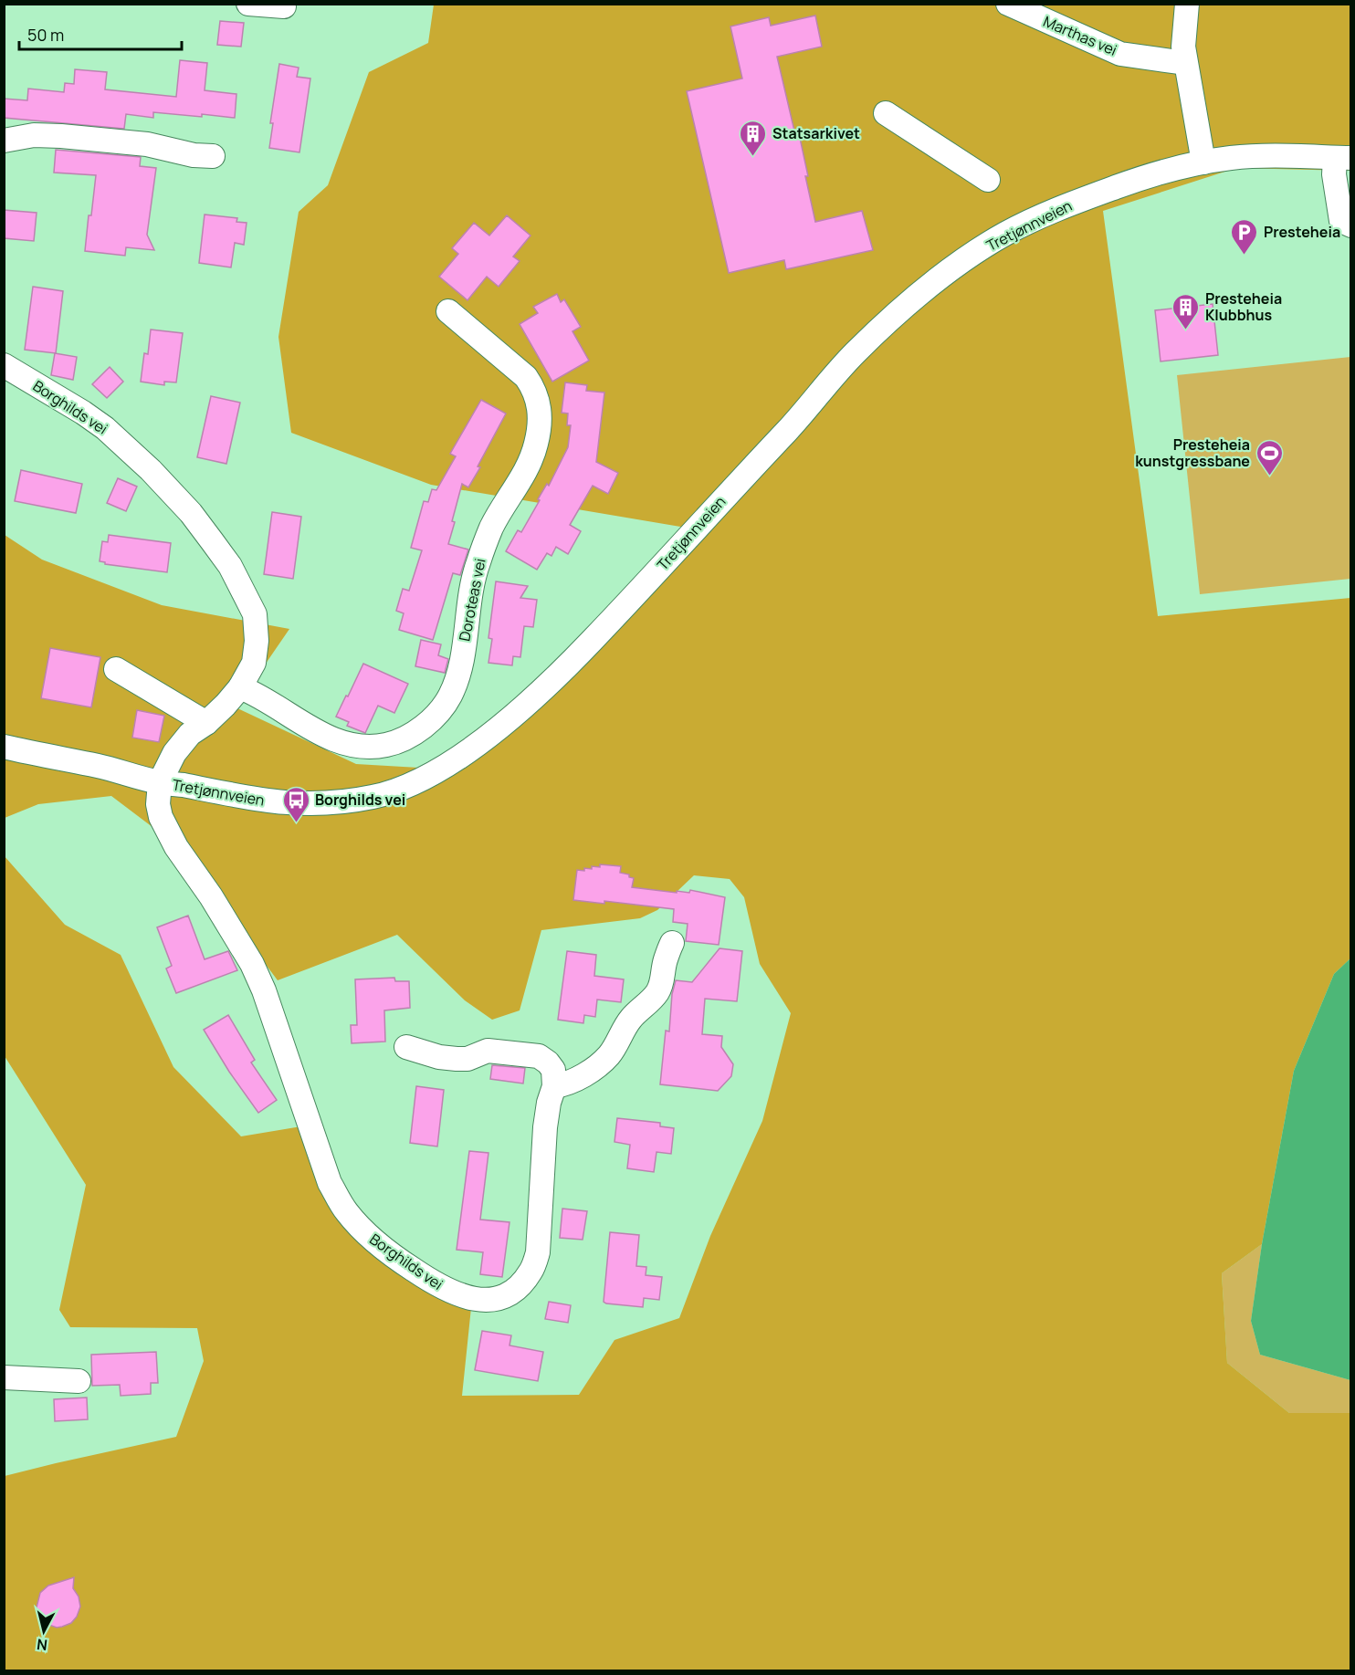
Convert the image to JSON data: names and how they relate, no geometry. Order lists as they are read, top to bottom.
{
  "streets": {
    "street": [
      "Marthas vei",
      "Tretjønnveien",
      "Borghilds vei",
      "Doroteas vei"
    ]
  },
  "crossings": [
    ["Tretjønnveien", "Borghilds vei"],
    ["Borghilds vei", "Doroteas vei"]
  ],
  "places": {
    "building": ["Statsarkivet", "Presteheia Klubbhus"],
    "parking": ["Presteheia"],
    "sports": ["Presteheia kunstgressbane"],
    "bus stop": ["Borghilds vei"]
  },
  "scale_bar": "50 m",
  "north": "bottom"
}
